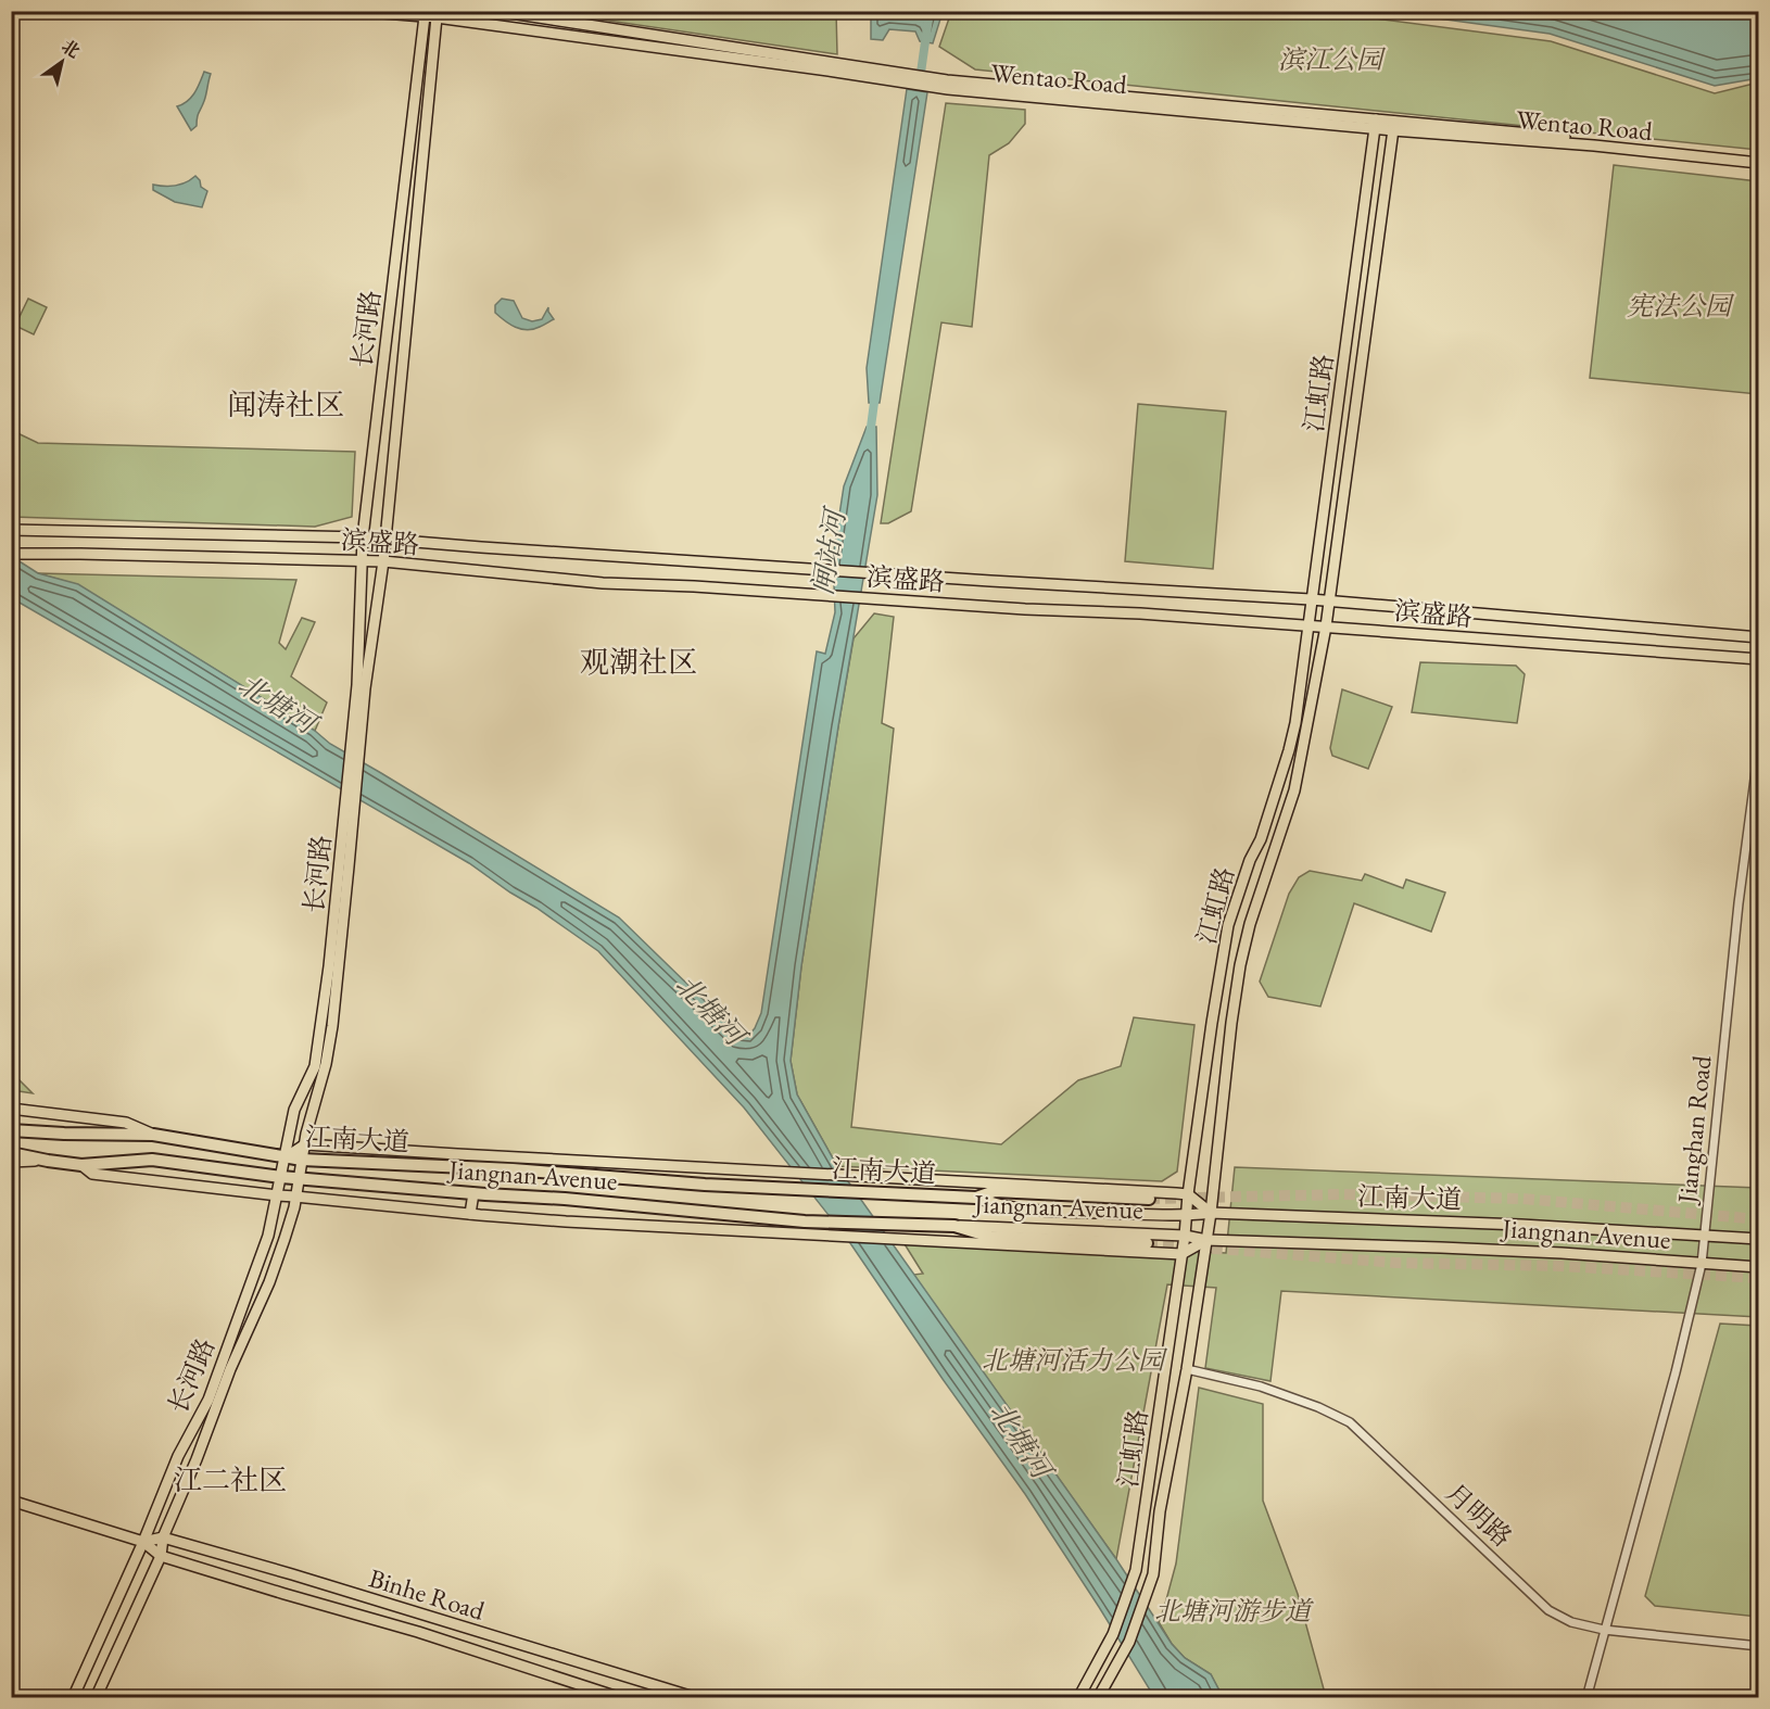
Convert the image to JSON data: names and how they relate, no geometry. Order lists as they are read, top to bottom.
{
  "streets": {
    "highway": ["江南大道", "Jiangnan Avenue"],
    "main road": [
      "Wentao Road",
      "长河路",
      "江虹路",
      "滨盛路",
      "Binhe Road"
    ],
    "street": ["Jianghan Road", "月明路"]
  },
  "crossings": [
    ["Wentao Road", "长河路"],
    ["Wentao Road", "江虹路"],
    ["长河路", "滨盛路"],
    ["长河路", "江南大道"],
    ["长河路", "Jiangnan Avenue"],
    ["长河路", "Binhe Road"],
    ["江虹路", "滨盛路"],
    ["江虹路", "江南大道"],
    ["江虹路", "Jiangnan Avenue"],
    ["江虹路", "月明路"],
    ["Jianghan Road", "江南大道"],
    ["Jianghan Road", "Jiangnan Avenue"],
    ["Jianghan Road", "月明路"]
  ],
  "districts": ["闻涛社区", "观潮社区", "江二社区"],
  "water": ["闸站河", "北塘河"],
  "parks": [
    "滨江公园",
    "宪法公园",
    "北塘河活力公园",
    "北塘河游步道"
  ],
  "north": "top right"
}
